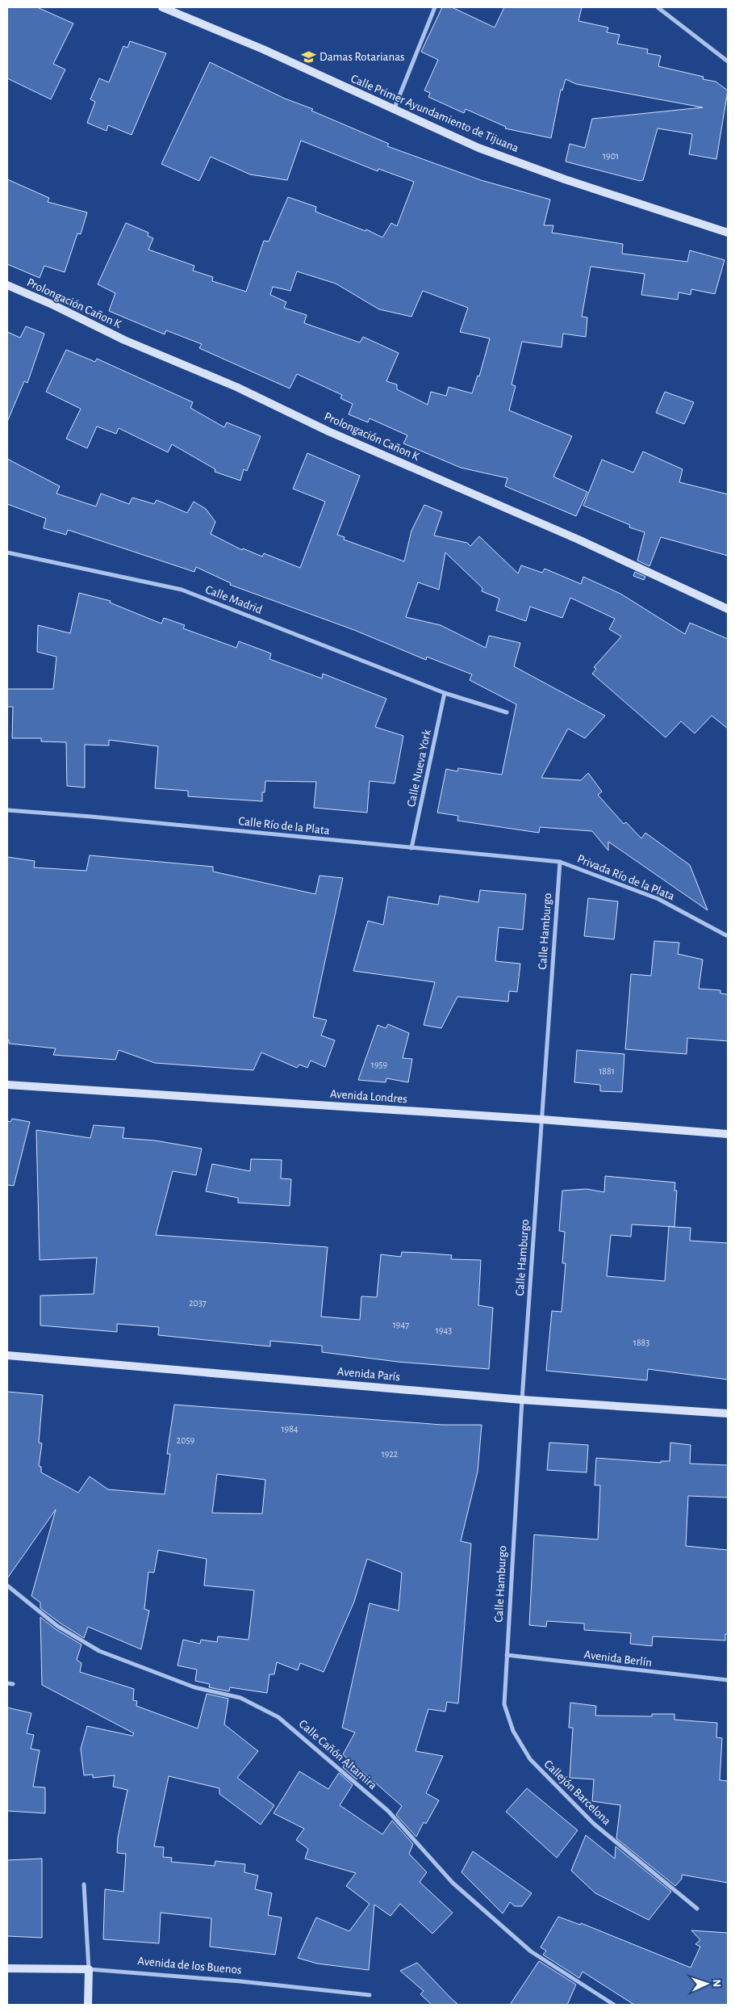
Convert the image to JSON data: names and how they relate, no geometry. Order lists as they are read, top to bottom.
{
  "streets": {
    "street": [
      "Calle Primer Ayundamiento de Tijuana",
      "Prolongación Cañon K",
      "Calle Madrid",
      "Calle Nueva York",
      "Calle Río de la Plata",
      "Privada Río de la Plata",
      "Calle Hamburgo",
      "Avenida Londres",
      "Avenida París",
      "Avenida Berlín",
      "Calle Cañón Altamira",
      "Callejón Barcelona",
      "Avenida de los Buenos"
    ]
  },
  "crossings": [
    ["Calle Madrid", "Calle Nueva York"],
    ["Calle Nueva York", "Calle Río de la Plata"],
    ["Calle Río de la Plata", "Privada Río de la Plata"],
    ["Calle Río de la Plata", "Calle Hamburgo"],
    ["Privada Río de la Plata", "Calle Hamburgo"],
    ["Calle Hamburgo", "Avenida Londres"],
    ["Calle Hamburgo", "Avenida París"],
    ["Calle Hamburgo", "Avenida Berlín"],
    ["Calle Hamburgo", "Callejón Barcelona"],
    ["Avenida Berlín", "Callejón Barcelona"]
  ],
  "places": {
    "school or university": ["Damas Rotarianas"]
  },
  "house_numbers": [
    "1901",
    "1959",
    "1881",
    "2037",
    "1947",
    "1943",
    "1883",
    "1984",
    "2059",
    "1922"
  ],
  "north": "right"
}
